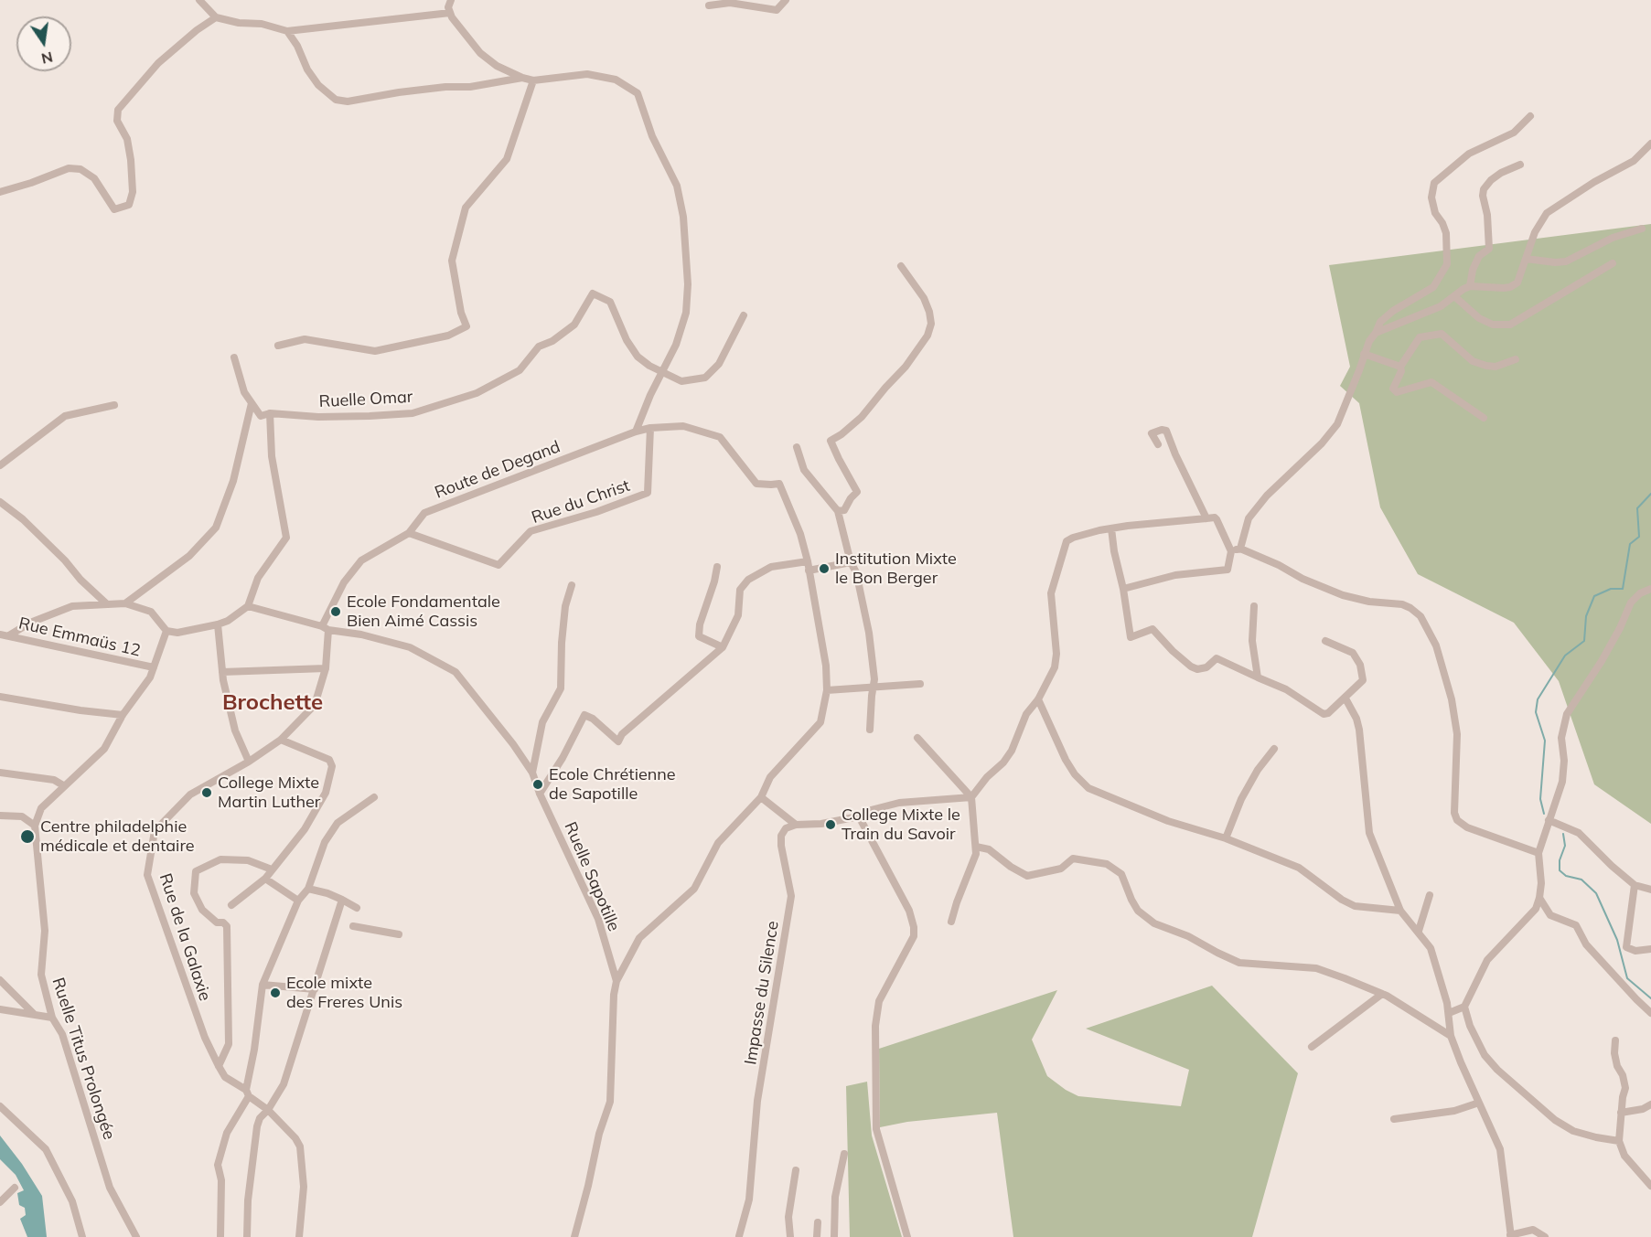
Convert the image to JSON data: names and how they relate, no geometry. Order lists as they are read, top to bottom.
{
  "streets": {
    "street": [
      "Ruelle Omar",
      "Route de Degand",
      "Rue du Christ",
      "Rue Emmaüs 12",
      "Ruelle Sapotille",
      "Rue de la Galaxie",
      "Impasse du Silence",
      "Ruelle Titus Prolongée"
    ]
  },
  "crossings": [
    ["Route de Degand", "Rue du Christ"],
    ["Route de Degand", "Ruelle Sapotille"],
    ["Route de Degand", "Rue de la Galaxie"],
    ["Ruelle Sapotille", "Rue de la Galaxie"]
  ],
  "districts": ["Brochette"],
  "places": [
    "Institution Mixte le Bon Berger",
    "Ecole Fondamentale Bien Aimé Cassis",
    "Ecole Chrétienne de Sapotille",
    "College Mixte Martin Luther",
    "College Mixte le Train du Savoir",
    "Centre philadelphie médicale et dentaire",
    "Ecole mixte des Freres Unis"
  ],
  "north": "bottom"
}
